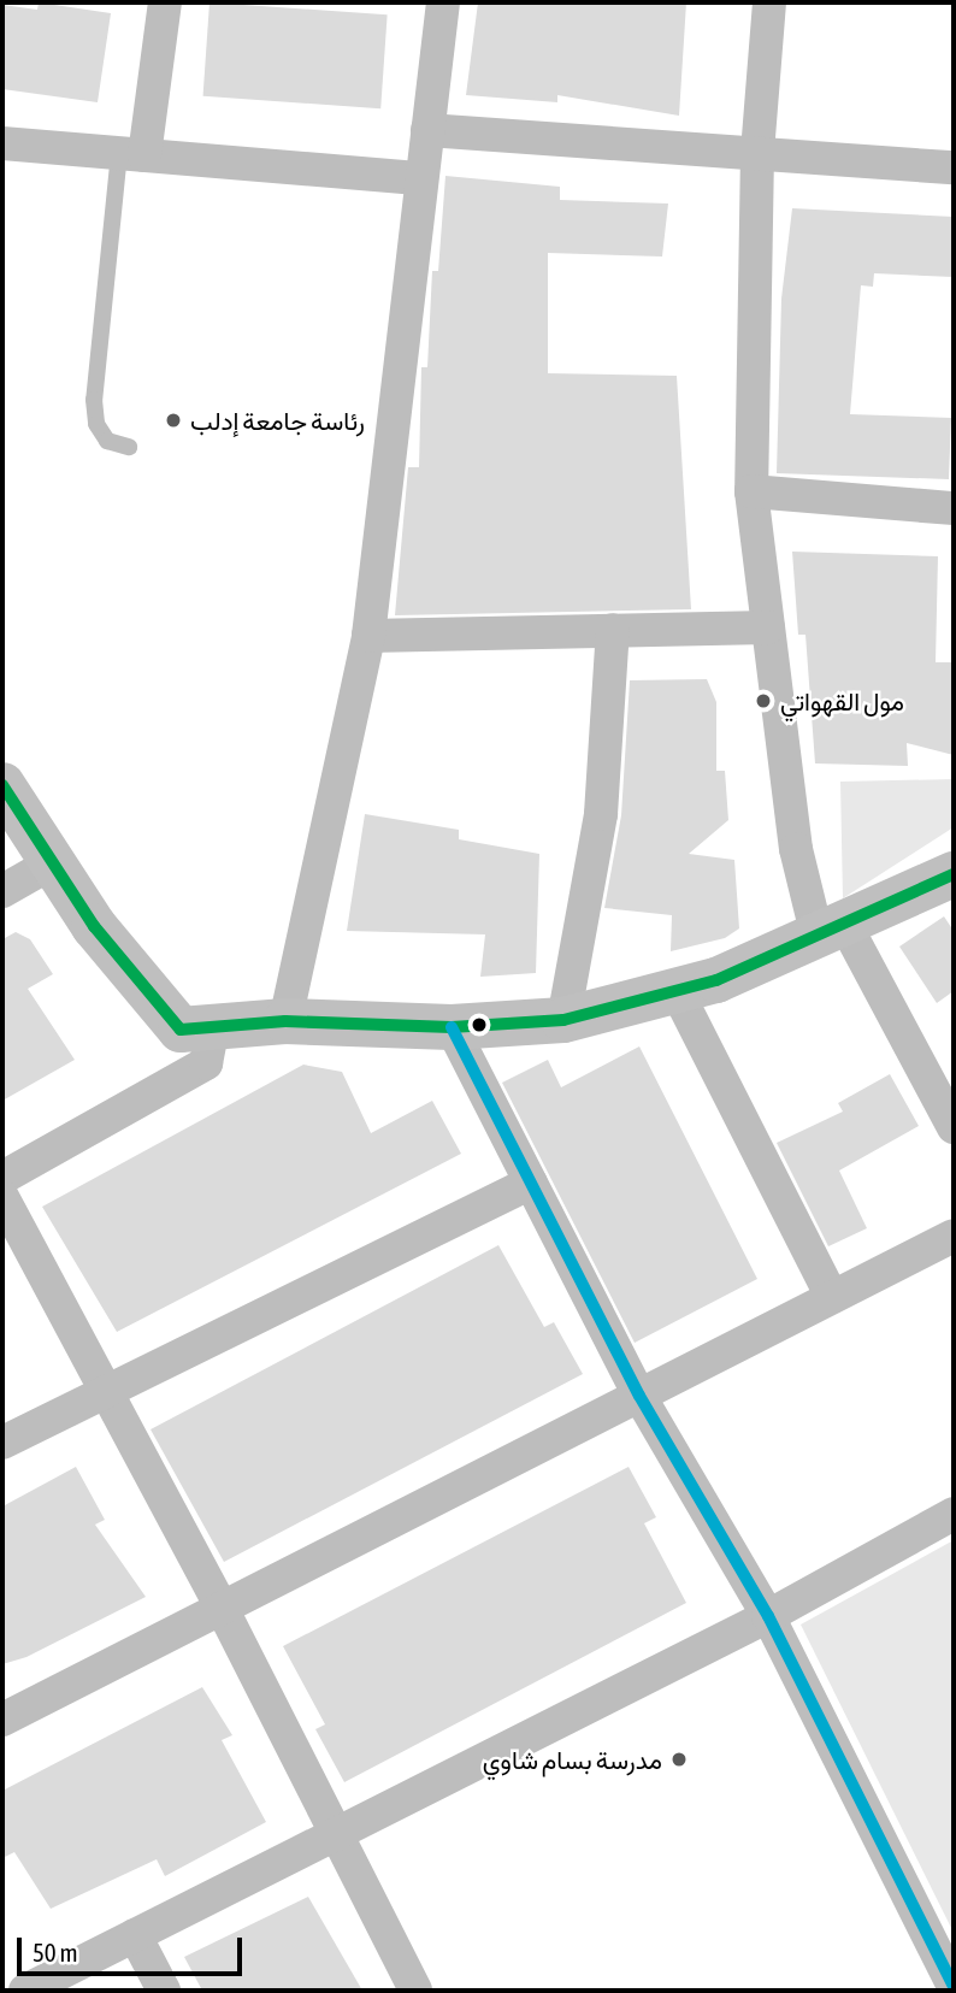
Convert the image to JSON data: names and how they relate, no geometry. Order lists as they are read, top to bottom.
{
  "places": ["رئاسة جامعة إدلب", "مول القهواتي", "مدرسة بسام شاوي"],
  "scale_bar": "50 m"
}
